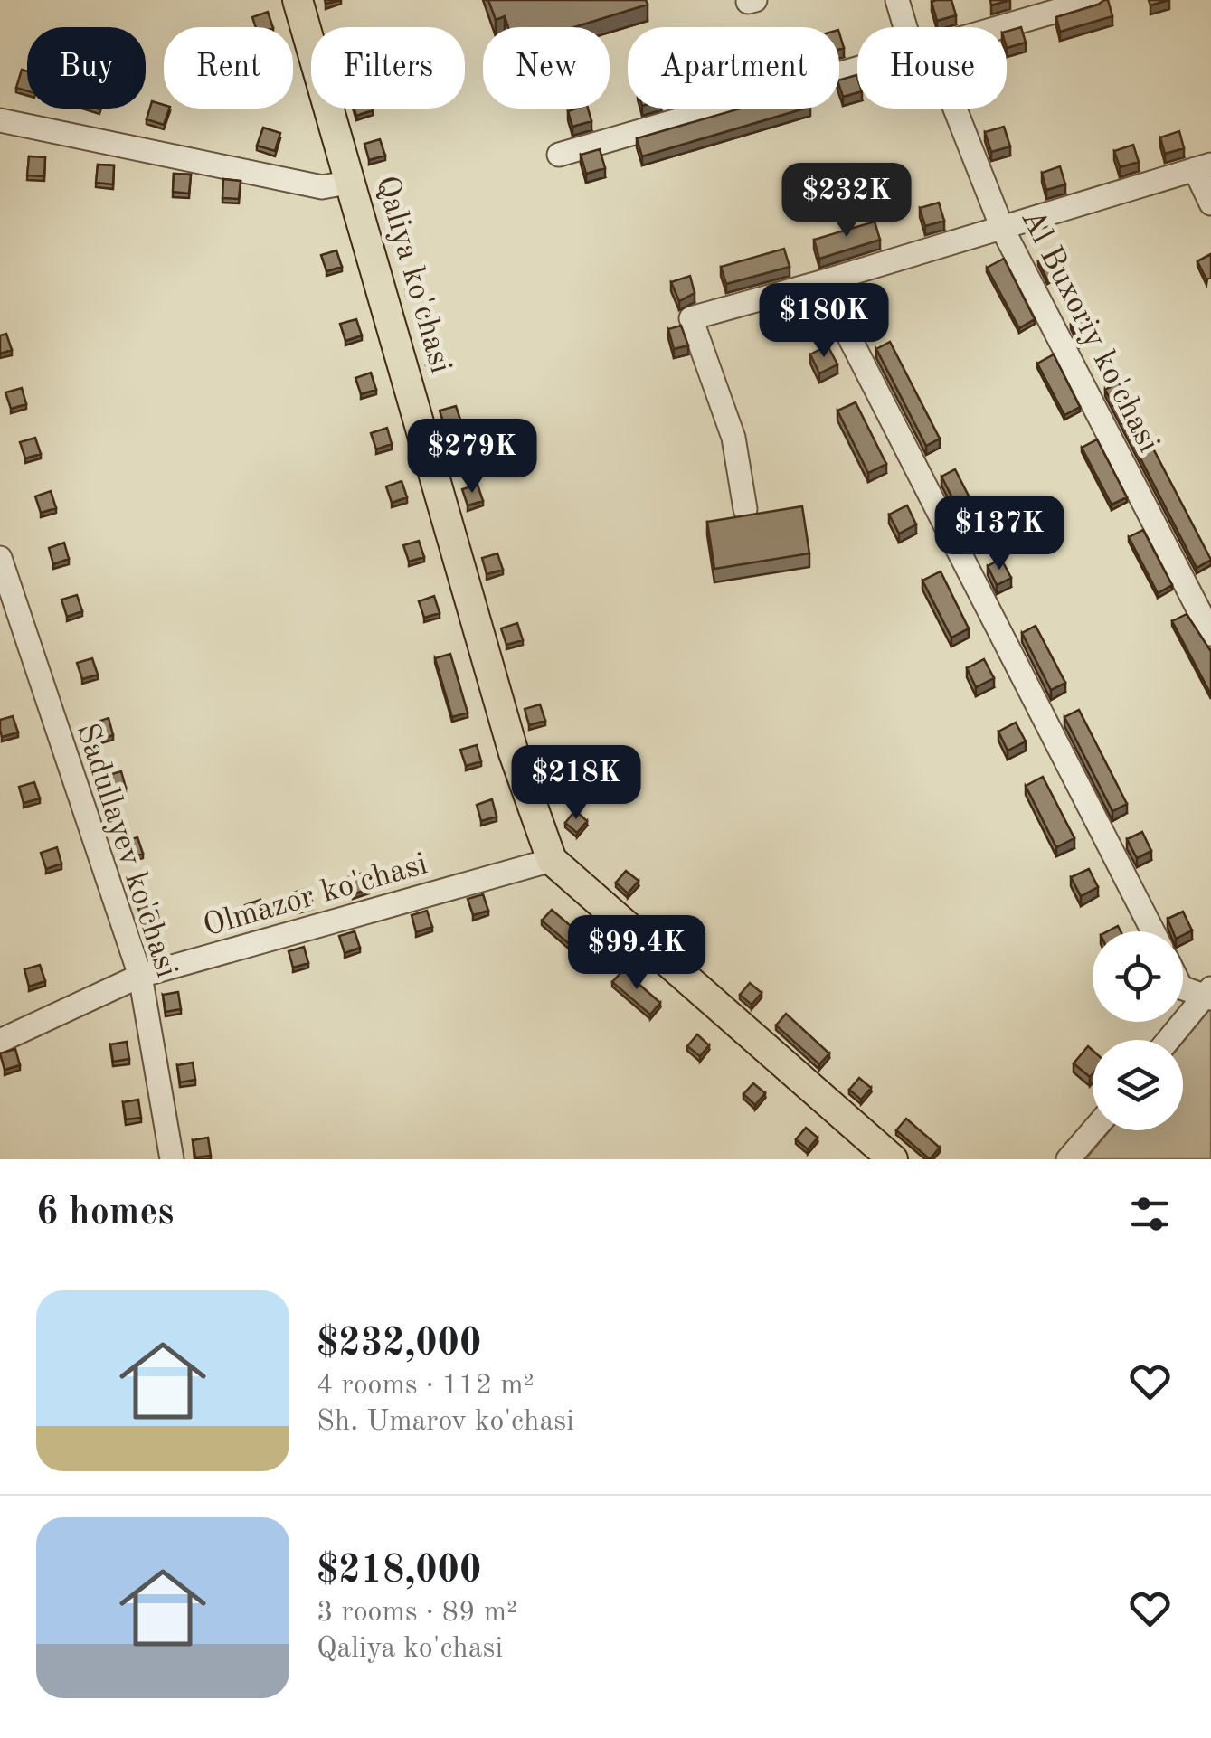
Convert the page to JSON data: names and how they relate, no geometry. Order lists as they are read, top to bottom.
{
  "streets": {
    "main road": ["Qaliya ko'chasi"],
    "street": ["Al Buxoriy ko'chasi", "Sadullayev ko'chasi", "Olmazor ko'chasi"]
  },
  "crossings": [
    ["Qaliya ko'chasi", "Olmazor ko'chasi"],
    ["Sadullayev ko'chasi", "Olmazor ko'chasi"]
  ],
  "page": {
    "chip": [
      "Buy",
      "Rent",
      "Filters",
      "New",
      "Apartment",
      "House"
    ],
    "price": [
      "$232K",
      "$180K",
      "$279K",
      "$137K",
      "$218K",
      "$99.4K"
    ],
    "heading": "6 homes",
    "list": [
      {
        "name": "$232,000",
        "note": "4 rooms · 112 m² · Sh. Umarov ko'chasi"
      },
      {
        "name": "$218,000",
        "note": "3 rooms · 89 m² · Qaliya ko'chasi"
      }
    ]
  }
}
